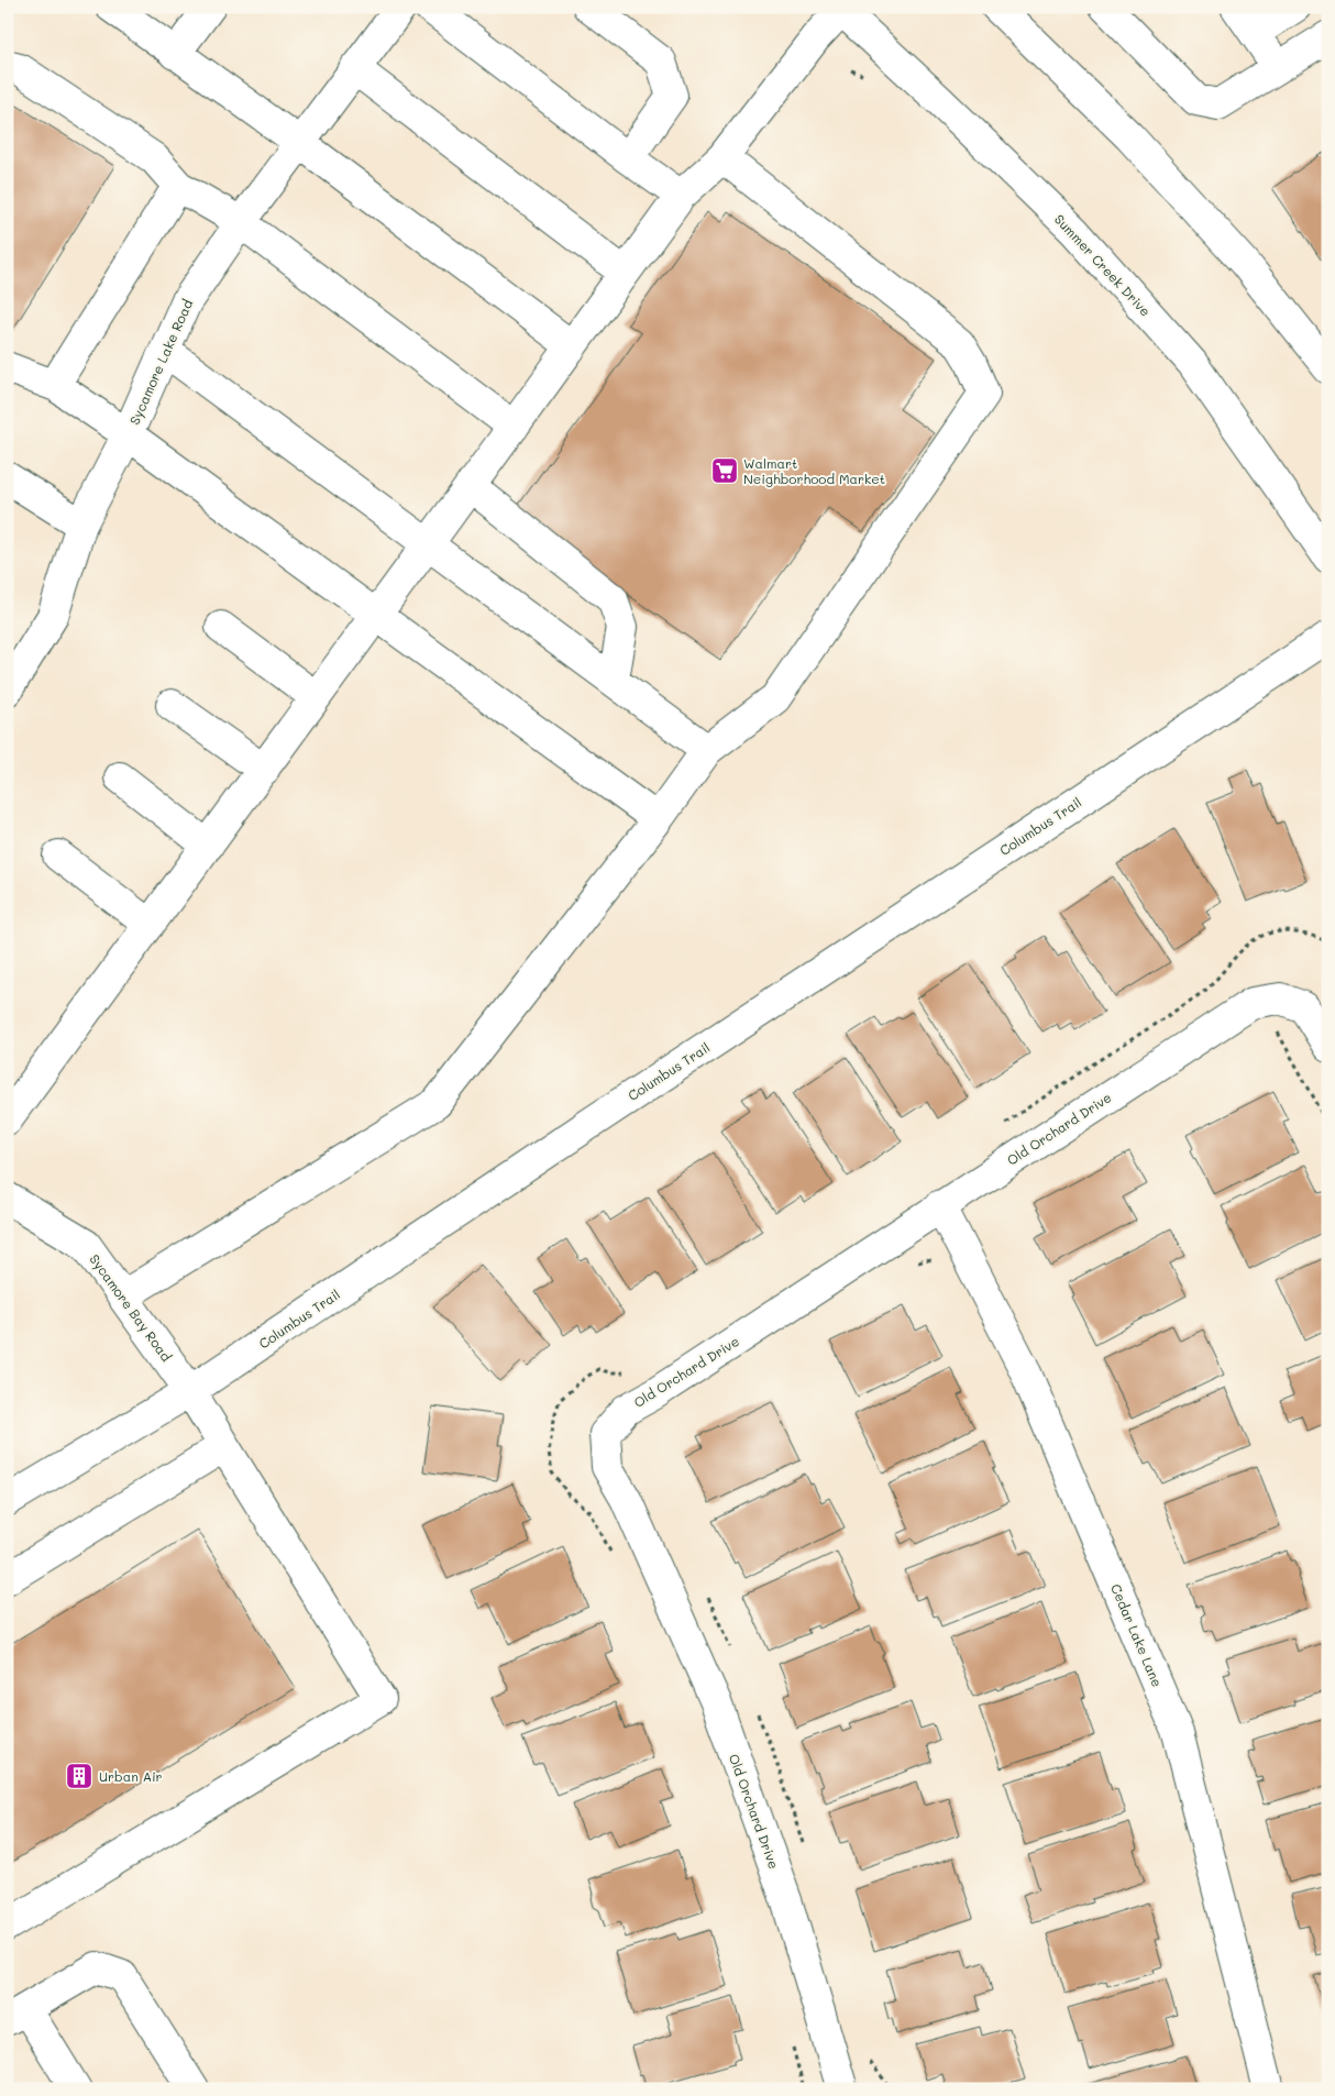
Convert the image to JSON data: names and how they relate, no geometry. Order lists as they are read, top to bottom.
{
  "streets": {
    "street": [
      "Summer Creek Drive",
      "Sycamore Lake Road",
      "Columbus Trail",
      "Old Orchard Drive",
      "Sycamore Bay Road",
      "Cedar Lake Lane"
    ]
  },
  "crossings": [
    ["Columbus Trail", "Sycamore Bay Road"],
    ["Old Orchard Drive", "Cedar Lake Lane"]
  ],
  "places": {
    "supermarket": ["Walmart Neighborhood Market"],
    "building": ["Urban Air"]
  }
}
